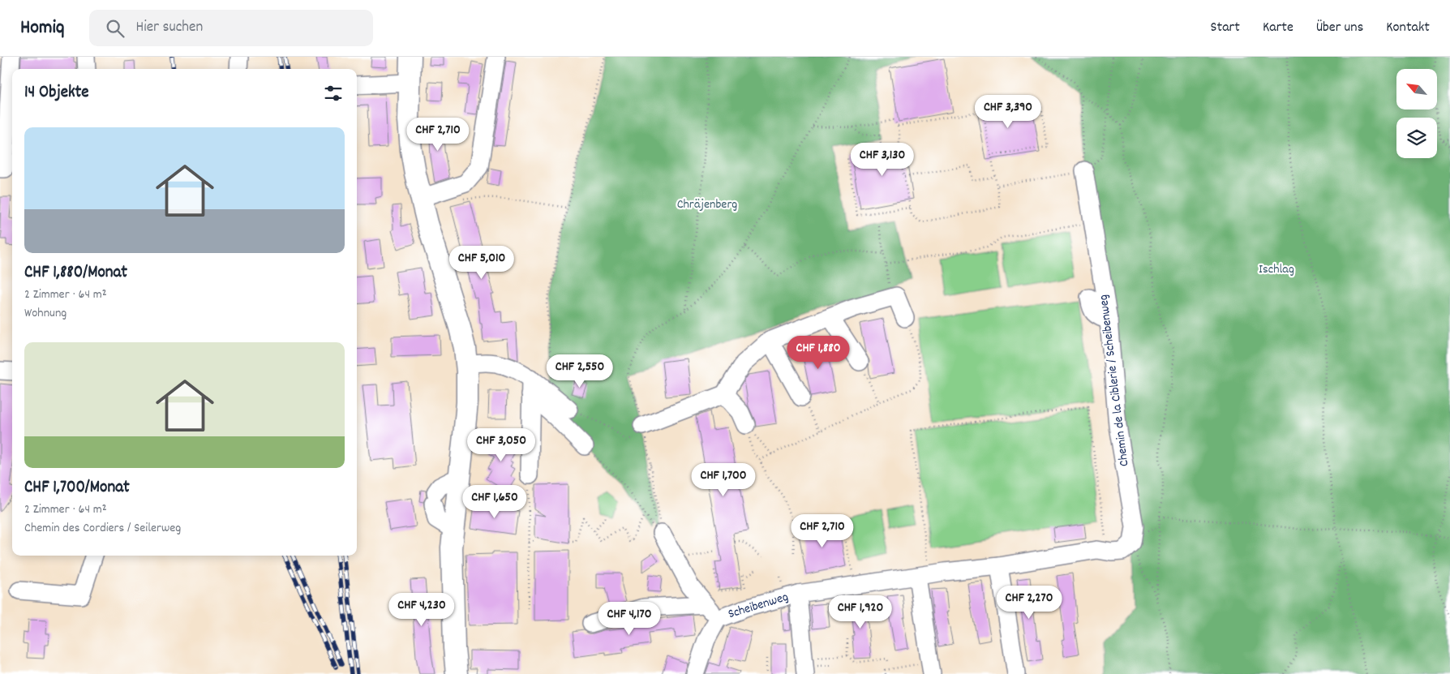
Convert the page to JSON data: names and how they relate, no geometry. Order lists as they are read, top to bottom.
{
  "streets": {
    "street": ["Chemin de la Ciblerie / Scheibenweg", "Scheibenweg"]
  },
  "parks": ["Chräjenberg", "Ischlag"],
  "north": "top left",
  "page": {
    "header": "Homiq",
    "search": "Hier suchen",
    "nav": [
      "Start",
      "Karte",
      "Über uns",
      "Kontakt"
    ],
    "heading": "14 Objekte",
    "price": [
      "CHF 3,390",
      "CHF 2,710",
      "CHF 3,130",
      "CHF 5,010",
      "CHF 1,880",
      "CHF 2,550",
      "CHF 3,050",
      "CHF 1,700",
      "CHF 1,650",
      "CHF 2,710",
      "CHF 2,270",
      "CHF 4,230",
      "CHF 1,920",
      "CHF 4,170"
    ],
    "list": [
      {
        "name": "CHF 1,880/Monat",
        "note": "2 Zimmer · 64 m² · Wohnung"
      },
      {
        "name": "CHF 1,700/Monat",
        "note": "2 Zimmer · 64 m² · Chemin des Cordiers / Seilerweg"
      }
    ]
  }
}
